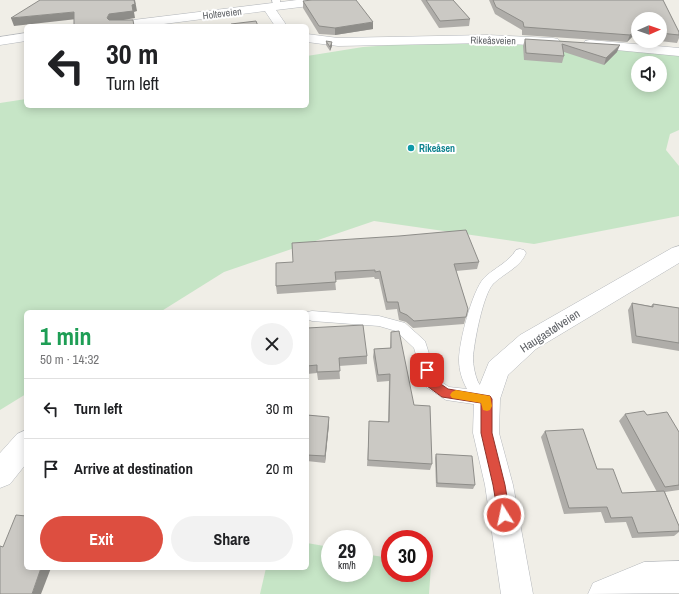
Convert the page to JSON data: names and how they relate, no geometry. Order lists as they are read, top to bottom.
{
  "streets": {
    "street": ["Holteveien", "Rikeåsveien", "Haugastølveien"]
  },
  "places": ["Rikeåsen"],
  "north": "right",
  "page": {
    "turn": ["30 m", "Turn left"],
    "heading": ["1 min", "50 m · 14:32"],
    "list": [
      {
        "name": "Turn left",
        "value": "30 m"
      },
      {
        "name": "Arrive at destination",
        "value": "20 m"
      }
    ],
    "buttons": ["Exit", "Share"],
    "speed": "29 km/h",
    "limit": "30"
  }
}
